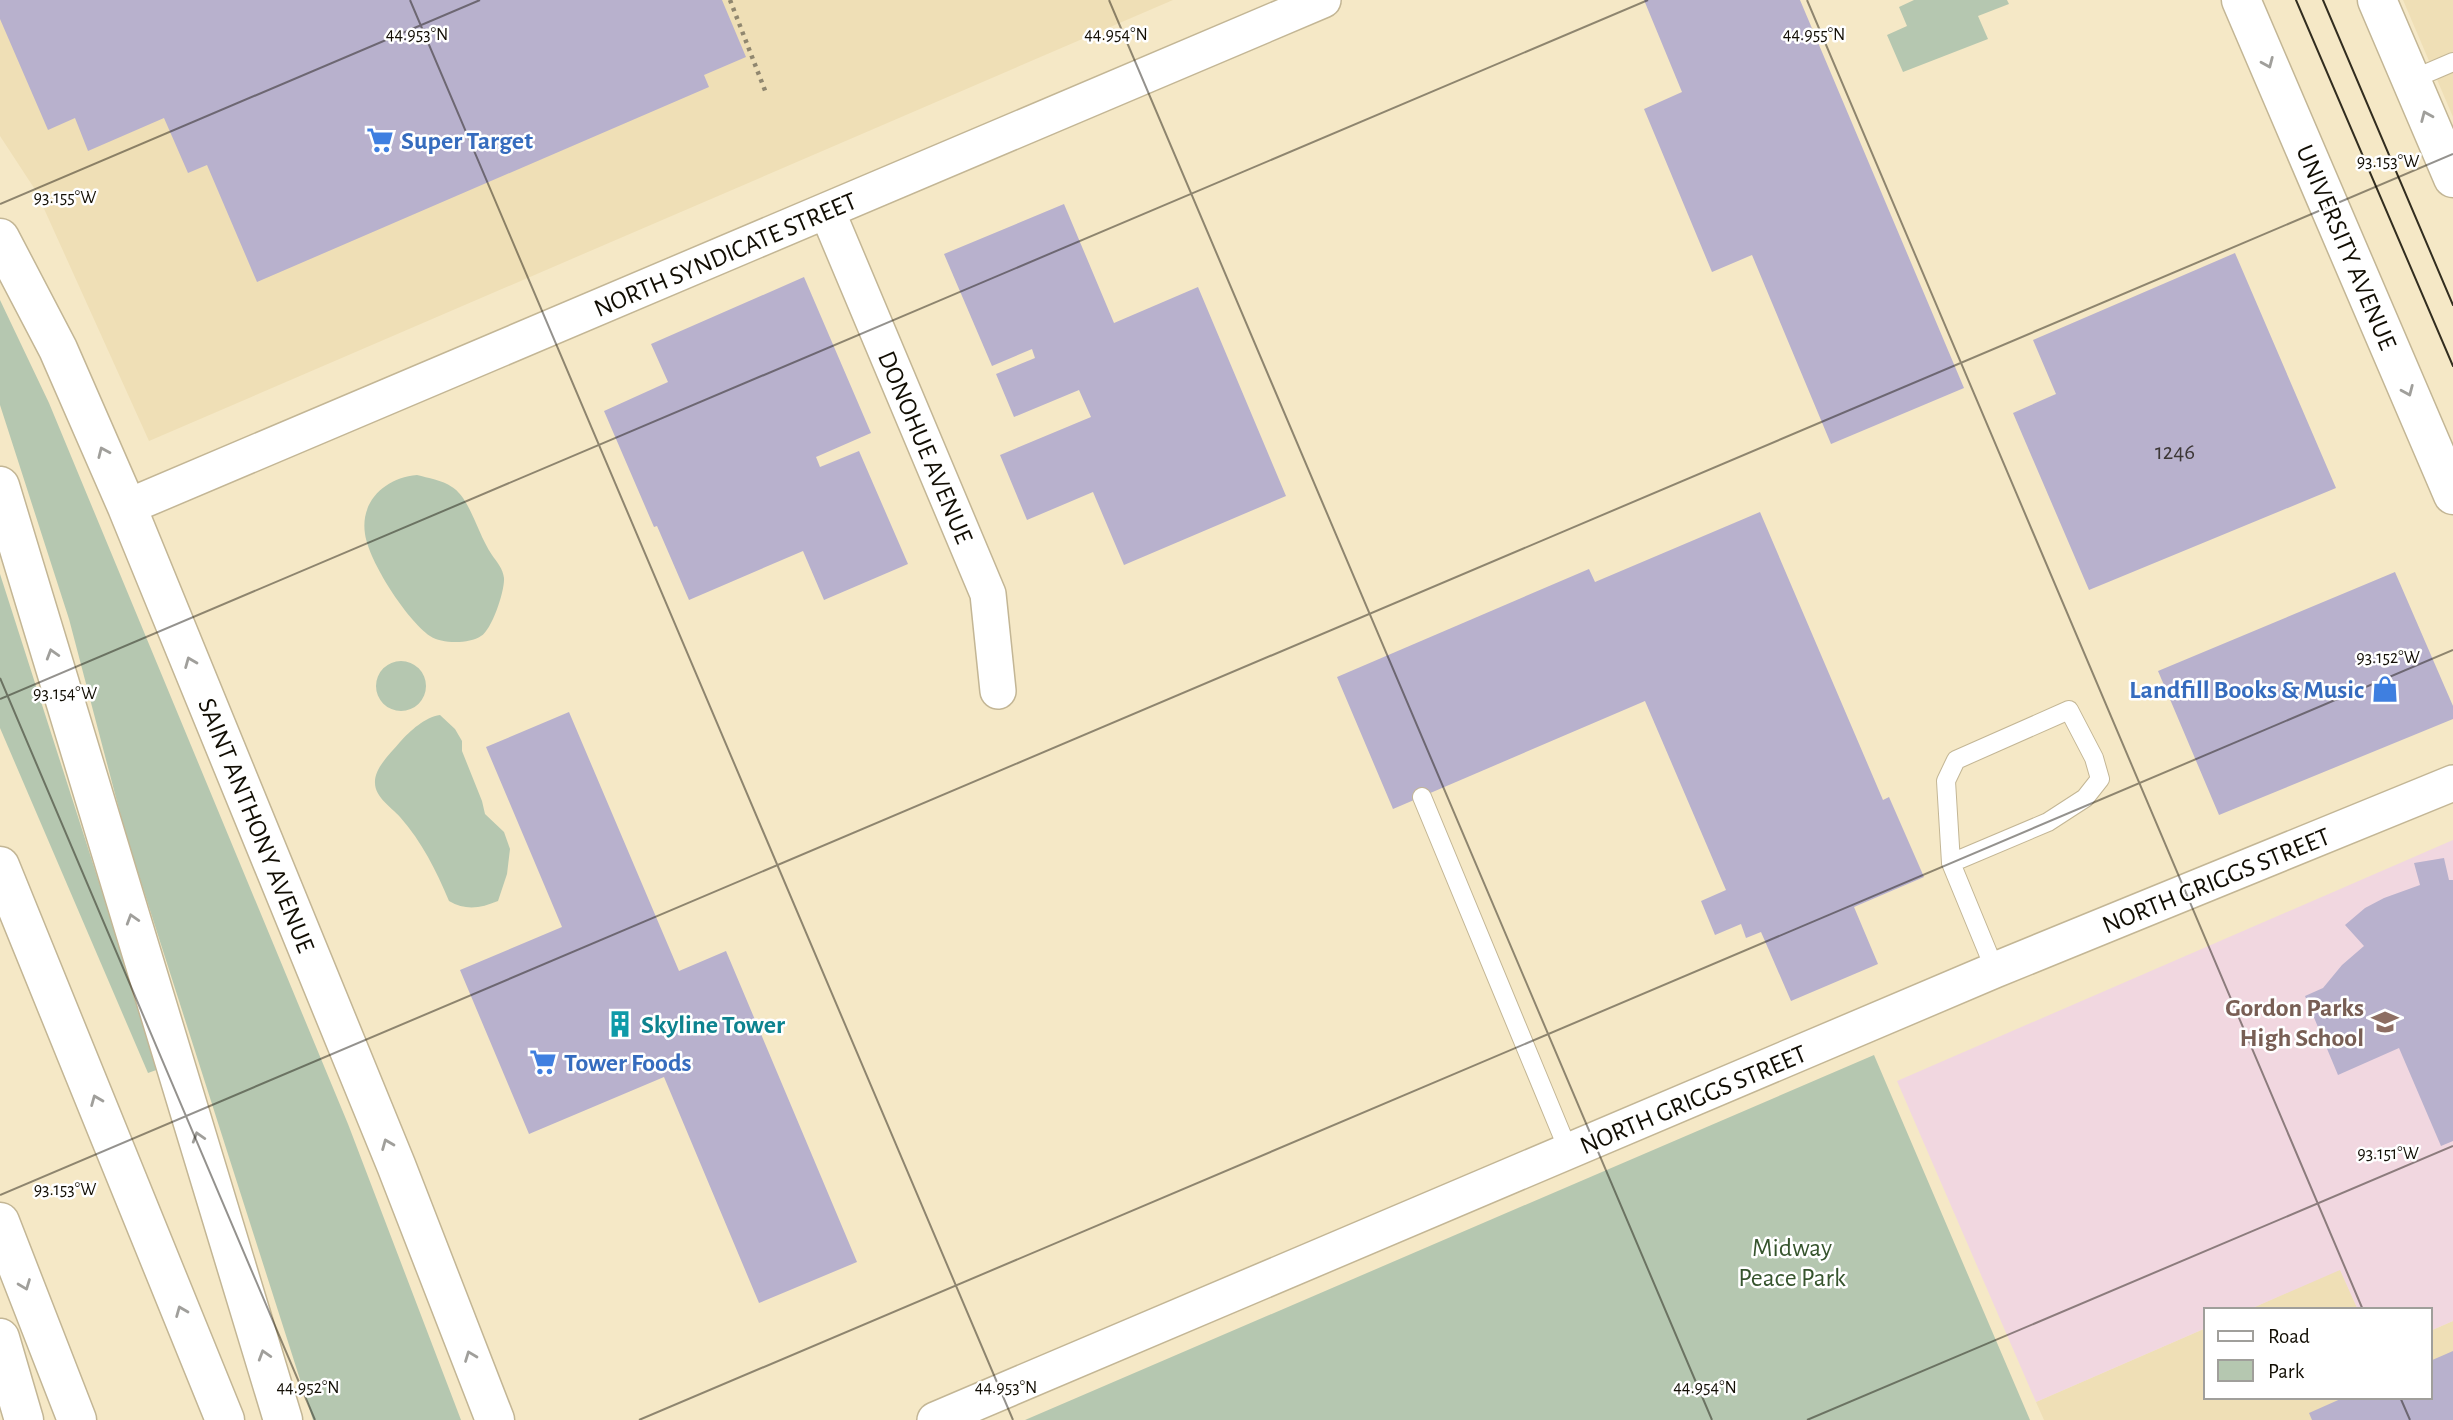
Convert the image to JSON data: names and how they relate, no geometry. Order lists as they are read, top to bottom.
{
  "streets": {
    "main road": ["UNIVERSITY AVENUE", "SAINT ANTHONY AVENUE"],
    "street": ["NORTH SYNDICATE STREET", "DONOHUE AVENUE", "NORTH GRIGGS STREET"]
  },
  "crossings": [
    ["NORTH SYNDICATE STREET", "DONOHUE AVENUE"],
    ["NORTH SYNDICATE STREET", "SAINT ANTHONY AVENUE"]
  ],
  "parks": ["Midway Peace Park"],
  "places": {
    "supermarket": ["Super Target", "Tower Foods"],
    "shop": ["Landfill Books & Music"],
    "school or university": ["Gordon Parks High School"],
    "building": ["Skyline Tower"]
  },
  "house_numbers": ["1246"],
  "legend": ["Road", "Park"],
  "coordinates": [
    "44.953°N",
    "44.954°N",
    "44.955°N",
    "93.153°W",
    "93.155°W",
    "93.152°W",
    "93.154°W",
    "93.151°W",
    "44.952°N"
  ]
}
